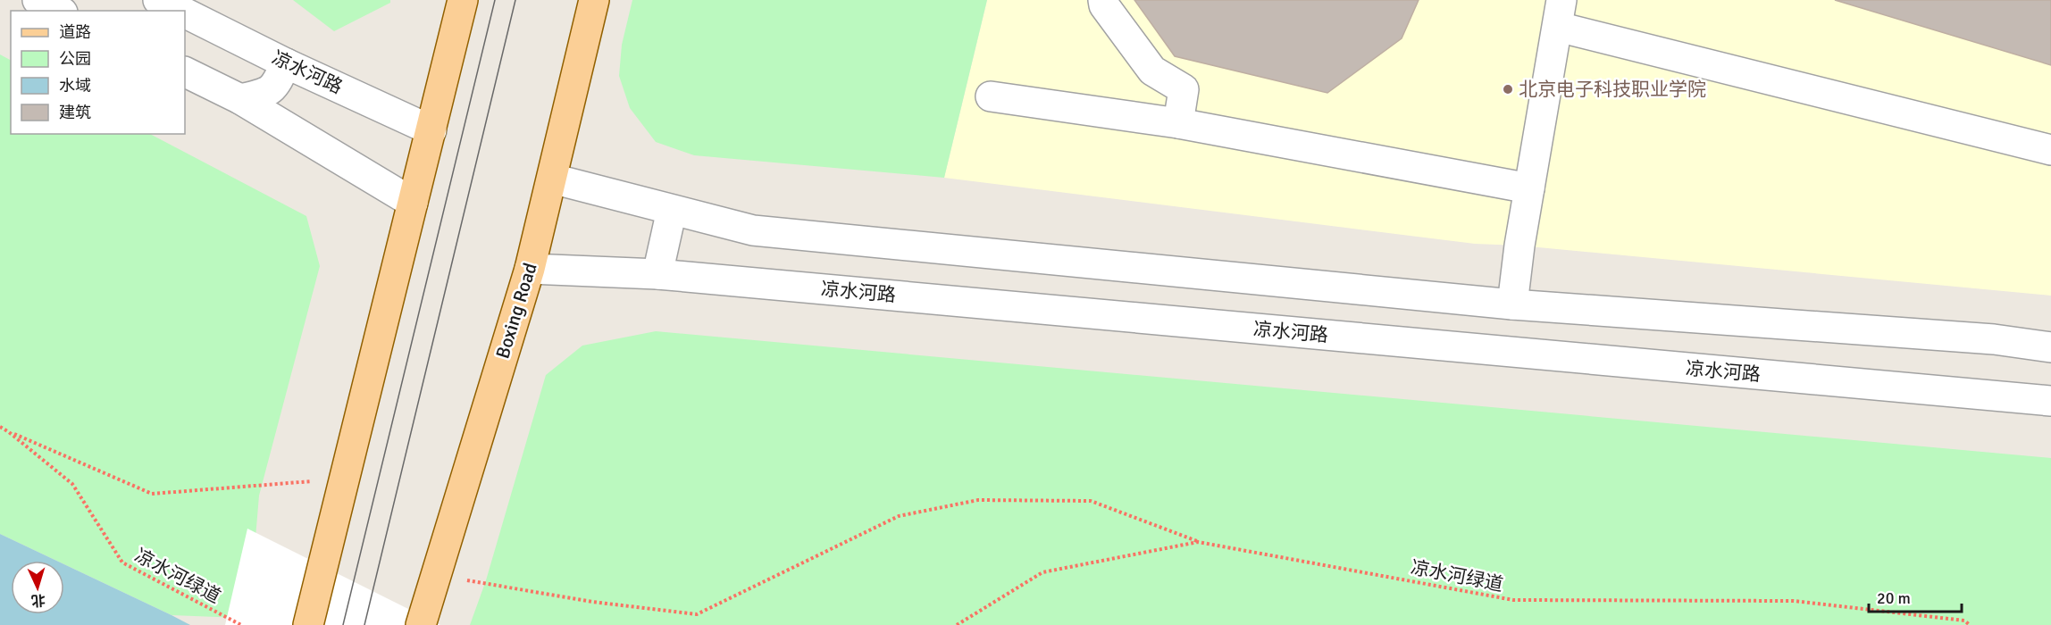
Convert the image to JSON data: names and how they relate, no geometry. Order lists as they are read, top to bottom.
{
  "streets": {
    "main road": ["Boxing Road"],
    "street": ["凉水河路"],
    "path": ["凉水河绿道"]
  },
  "crossings": [
    ["凉水河路", "Boxing Road"]
  ],
  "places": ["北京电子科技职业学院"],
  "legend": [
    "道路",
    "公园",
    "水域",
    "建筑"
  ],
  "scale_bar": "20 m",
  "north": "bottom"
}
